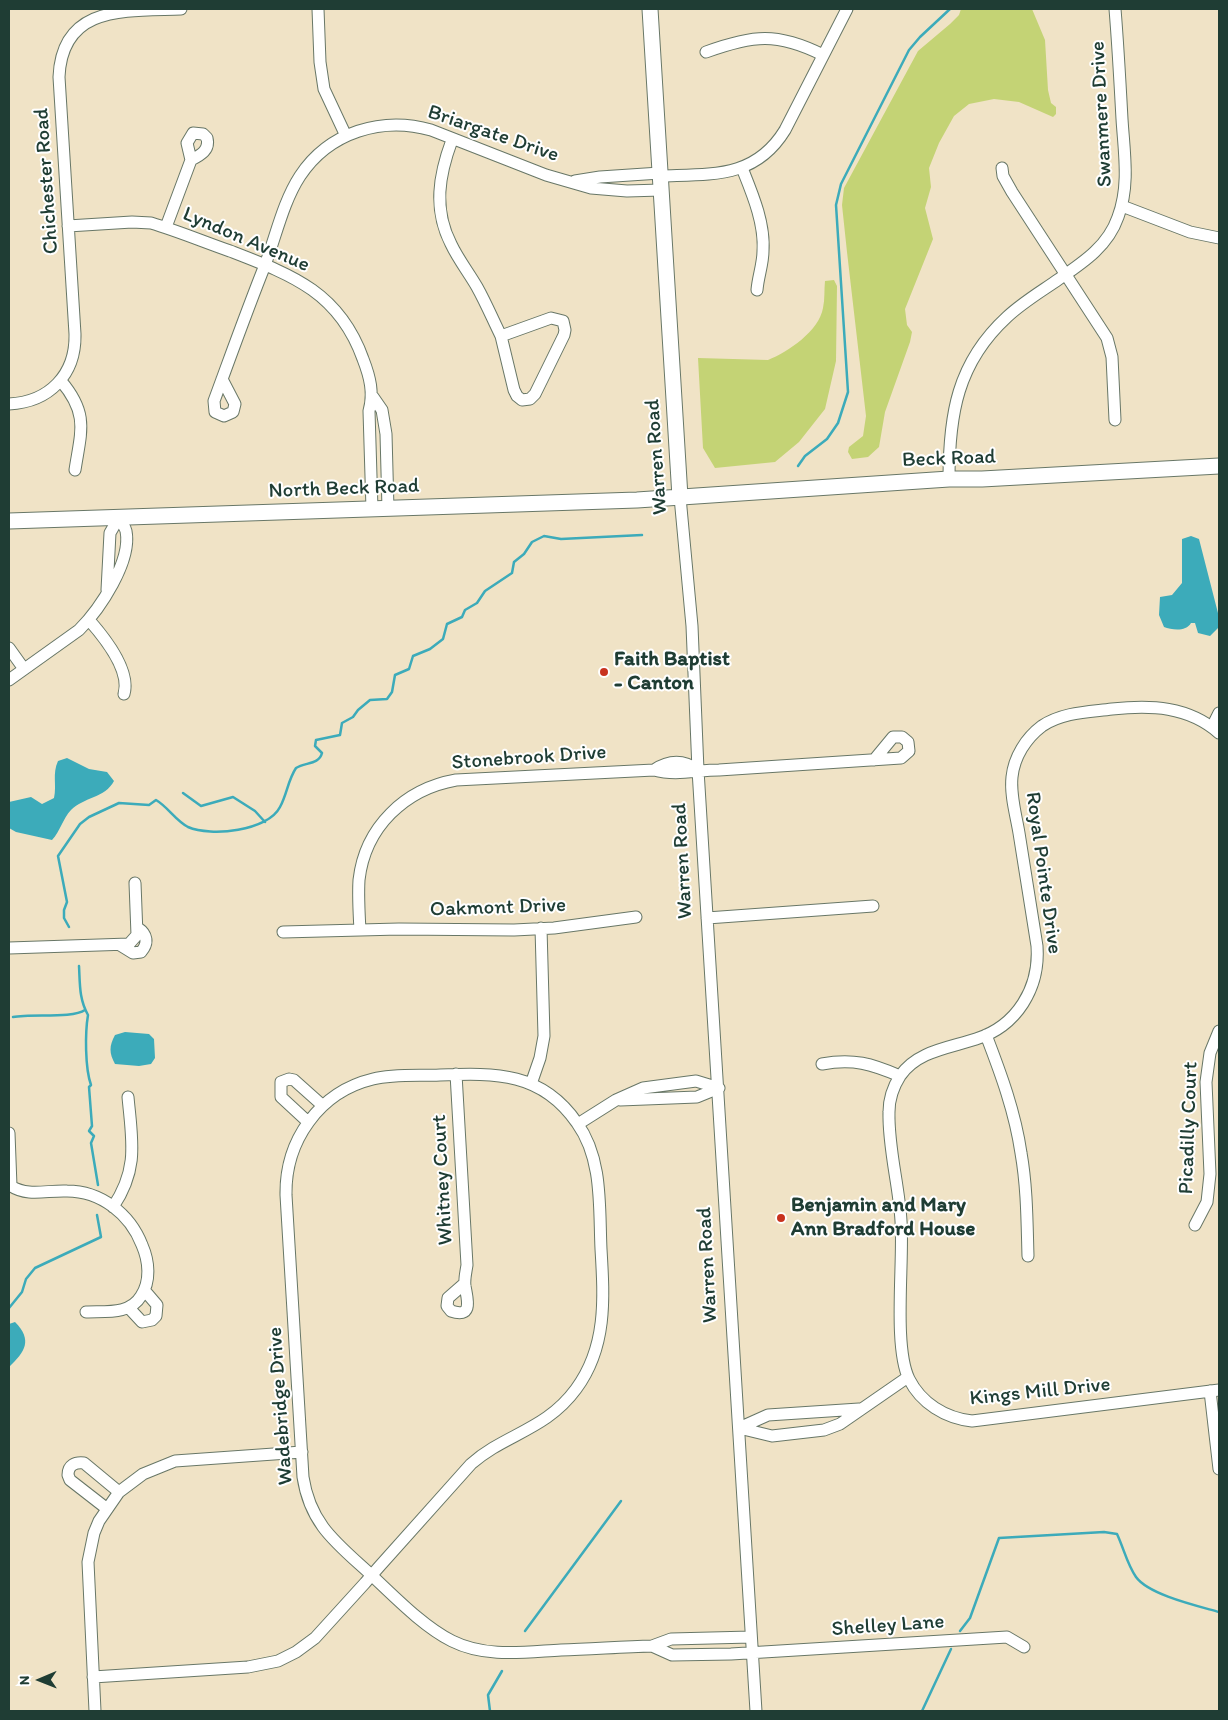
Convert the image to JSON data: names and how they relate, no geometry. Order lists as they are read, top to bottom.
{
  "streets": {
    "main road": ["Warren Road", "Beck Road", "North Beck Road"],
    "street": [
      "Swanmere Drive",
      "Briargate Drive",
      "Chichester Road",
      "Lyndon Avenue",
      "Stonebrook Drive",
      "Royal Pointe Drive",
      "Oakmont Drive",
      "Picadilly Court",
      "Whitney Court",
      "Kings Mill Drive",
      "Wadebridge Drive",
      "Shelley Lane"
    ]
  },
  "crossings": [
    ["Swanmere Drive", "Beck Road"],
    ["Briargate Drive", "Lyndon Avenue"],
    ["Briargate Drive", "Warren Road"],
    ["Chichester Road", "Lyndon Avenue"],
    ["Lyndon Avenue", "North Beck Road"],
    ["Warren Road", "Beck Road"],
    ["Warren Road", "North Beck Road"],
    ["Warren Road", "Stonebrook Drive"],
    ["Warren Road", "Wadebridge Drive"],
    ["Warren Road", "Shelley Lane"],
    ["Beck Road", "North Beck Road"],
    ["Stonebrook Drive", "Oakmont Drive"],
    ["Royal Pointe Drive", "Kings Mill Drive"],
    ["Wadebridge Drive", "Shelley Lane"]
  ],
  "places": ["Faith Baptist - Canton", "Benjamin and Mary Ann Bradford House"],
  "north": "left"
}
